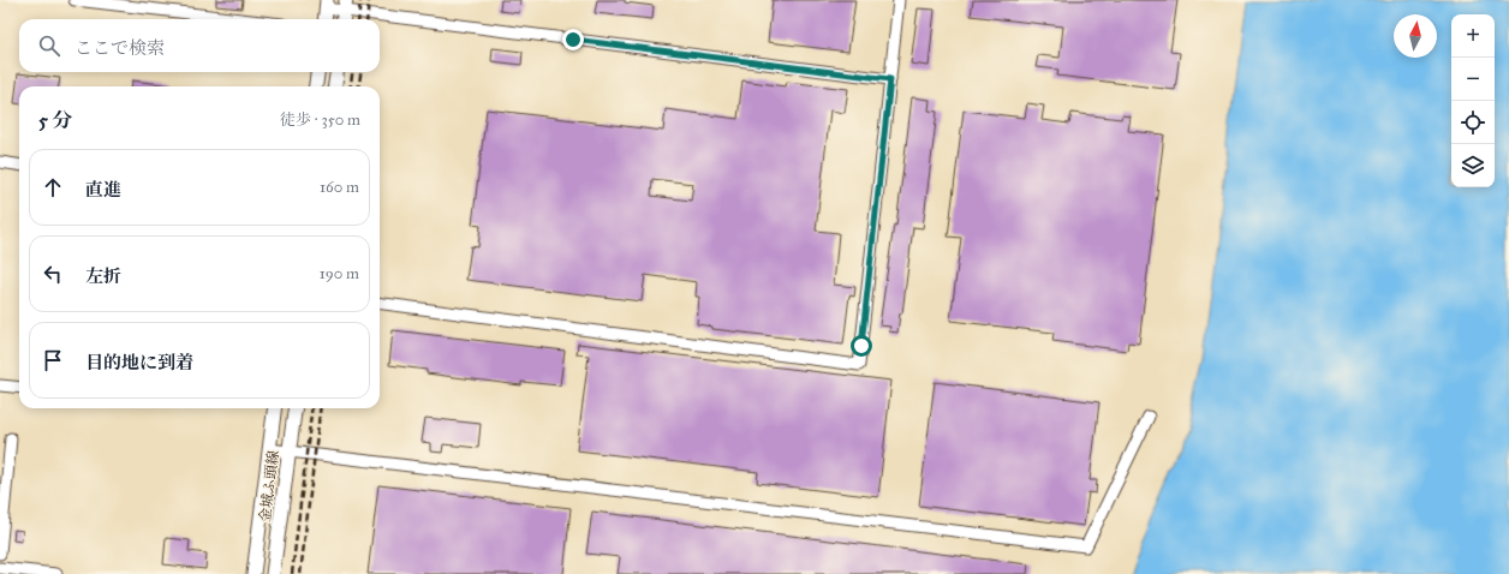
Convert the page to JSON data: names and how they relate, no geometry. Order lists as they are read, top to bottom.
{
  "streets": {
    "main road": ["金城ふ頭線"]
  },
  "north": "top",
  "page": {
    "map_buttons": ["+", "−"],
    "search": "ここで検索",
    "heading": ["5 分", "徒歩 · 350 m"],
    "list": [
      ["直進", "160 m"],
      ["左折", "190 m"],
      "目的地に到着"
    ]
  }
}
